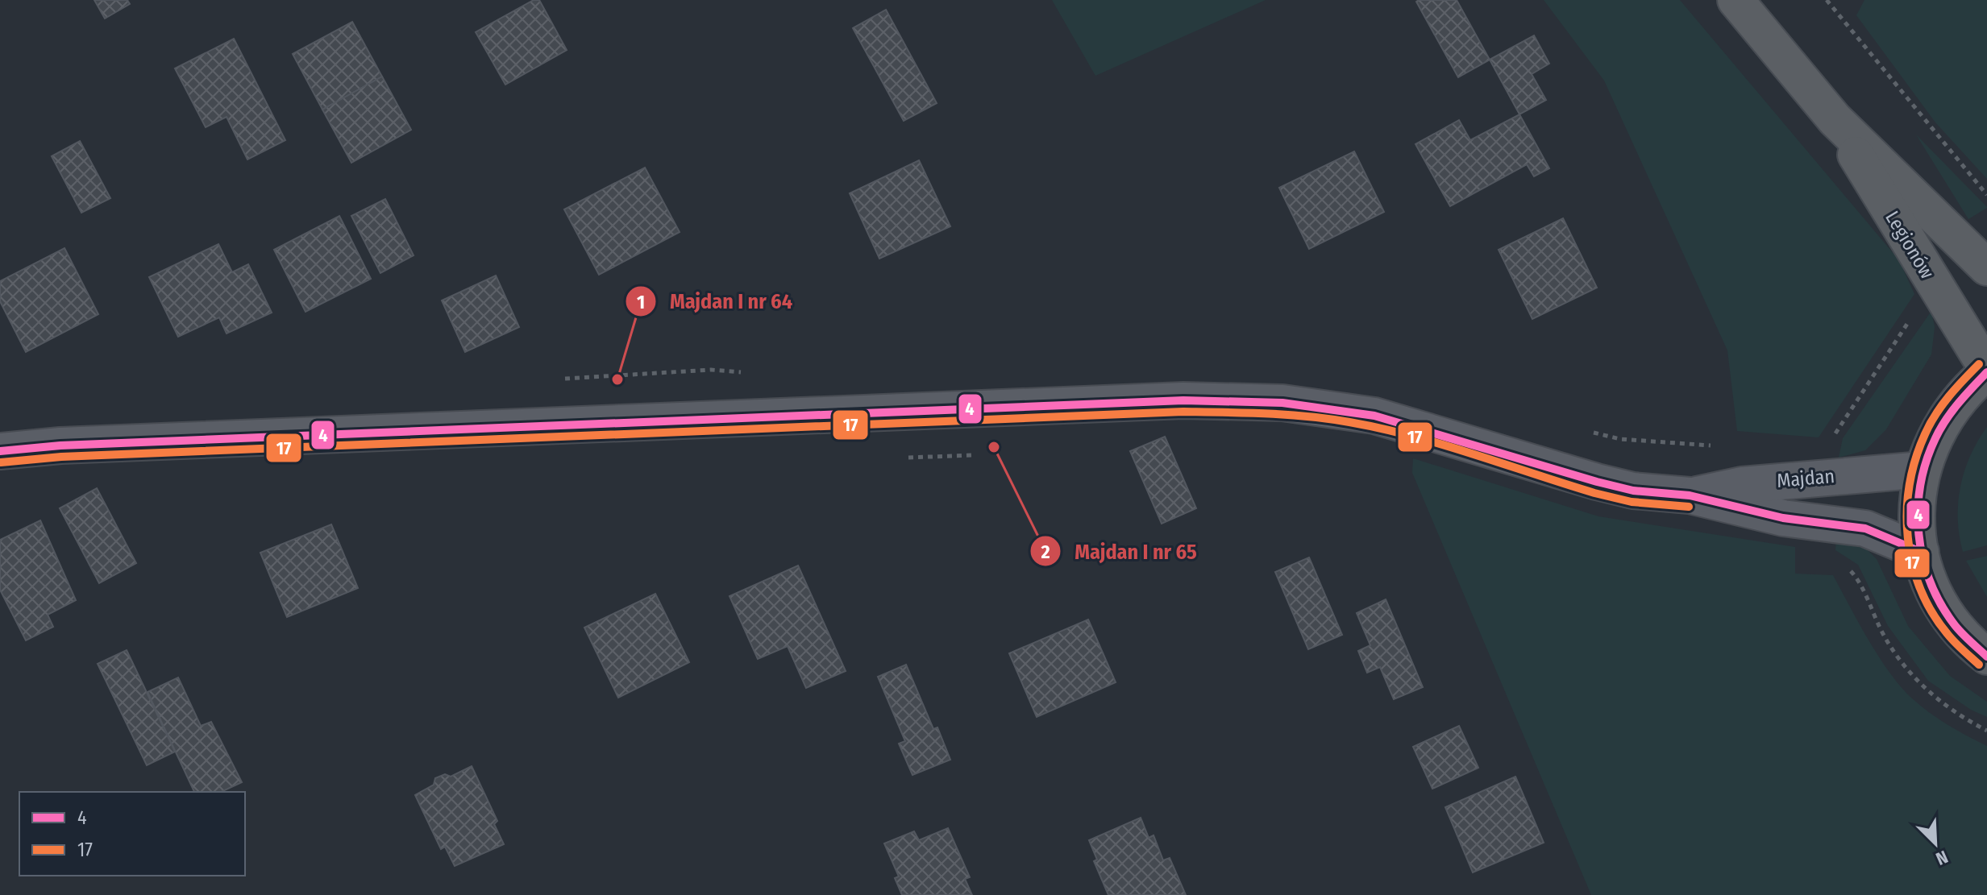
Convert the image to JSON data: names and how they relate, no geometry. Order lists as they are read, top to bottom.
{
  "streets": {
    "highway": ["Legionów"],
    "street": ["Majdan"]
  },
  "places": ["Majdan I nr 64", "Majdan I nr 65"],
  "lines": ["transit line 17", "transit line 4"],
  "legend": ["4", "17"],
  "north": "bottom right"
}
